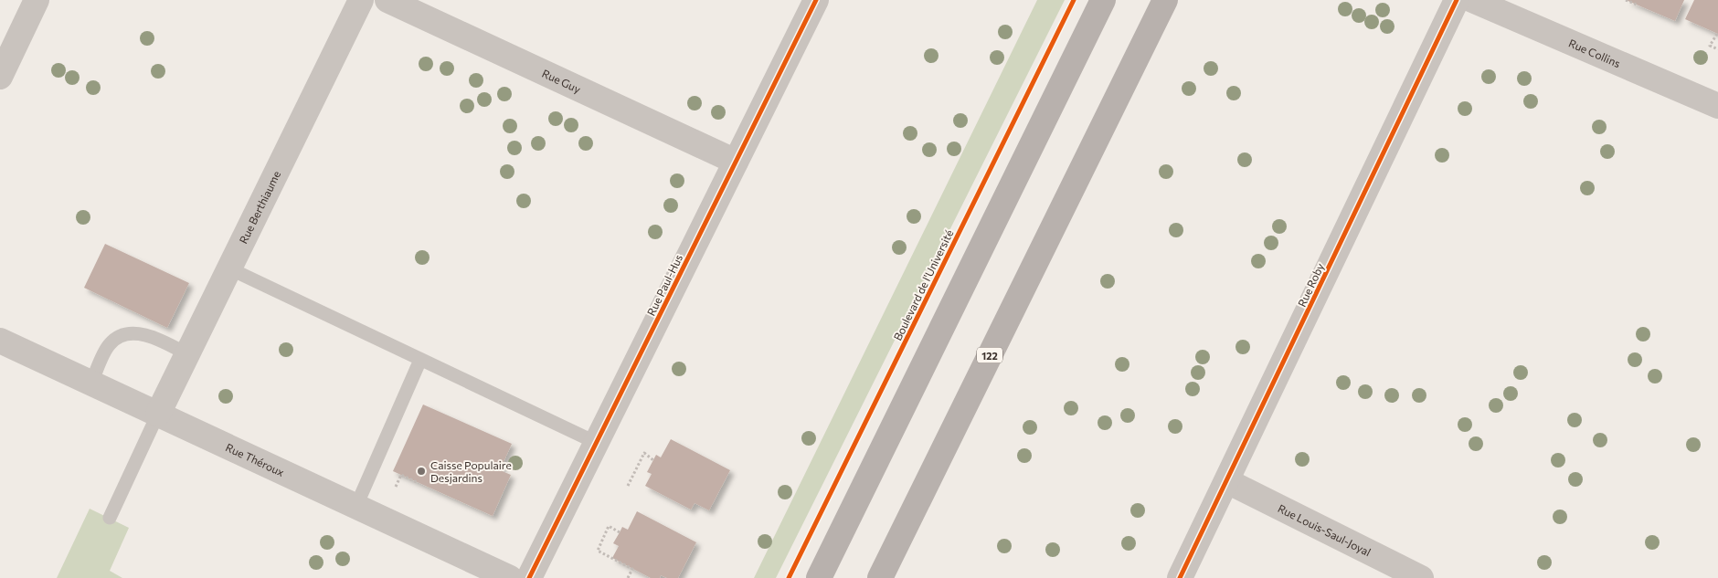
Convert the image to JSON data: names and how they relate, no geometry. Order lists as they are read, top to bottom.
{
  "streets": {
    "main road": ["122"],
    "street": [
      "Rue Collins",
      "Rue Guy",
      "Rue Berthiaume",
      "Rue Paul-Hus",
      "Rue Roby",
      "Rue Théroux",
      "Rue Louis-Saul-Joyal"
    ],
    "cycle path": ["Boulevard de l'Université"]
  },
  "crossings": [
    ["Rue Guy", "Rue Paul-Hus"],
    ["Rue Berthiaume", "Rue Théroux"],
    ["Rue Roby", "Rue Louis-Saul-Joyal"]
  ],
  "places": ["Caisse Populaire Desjardins"]
}
